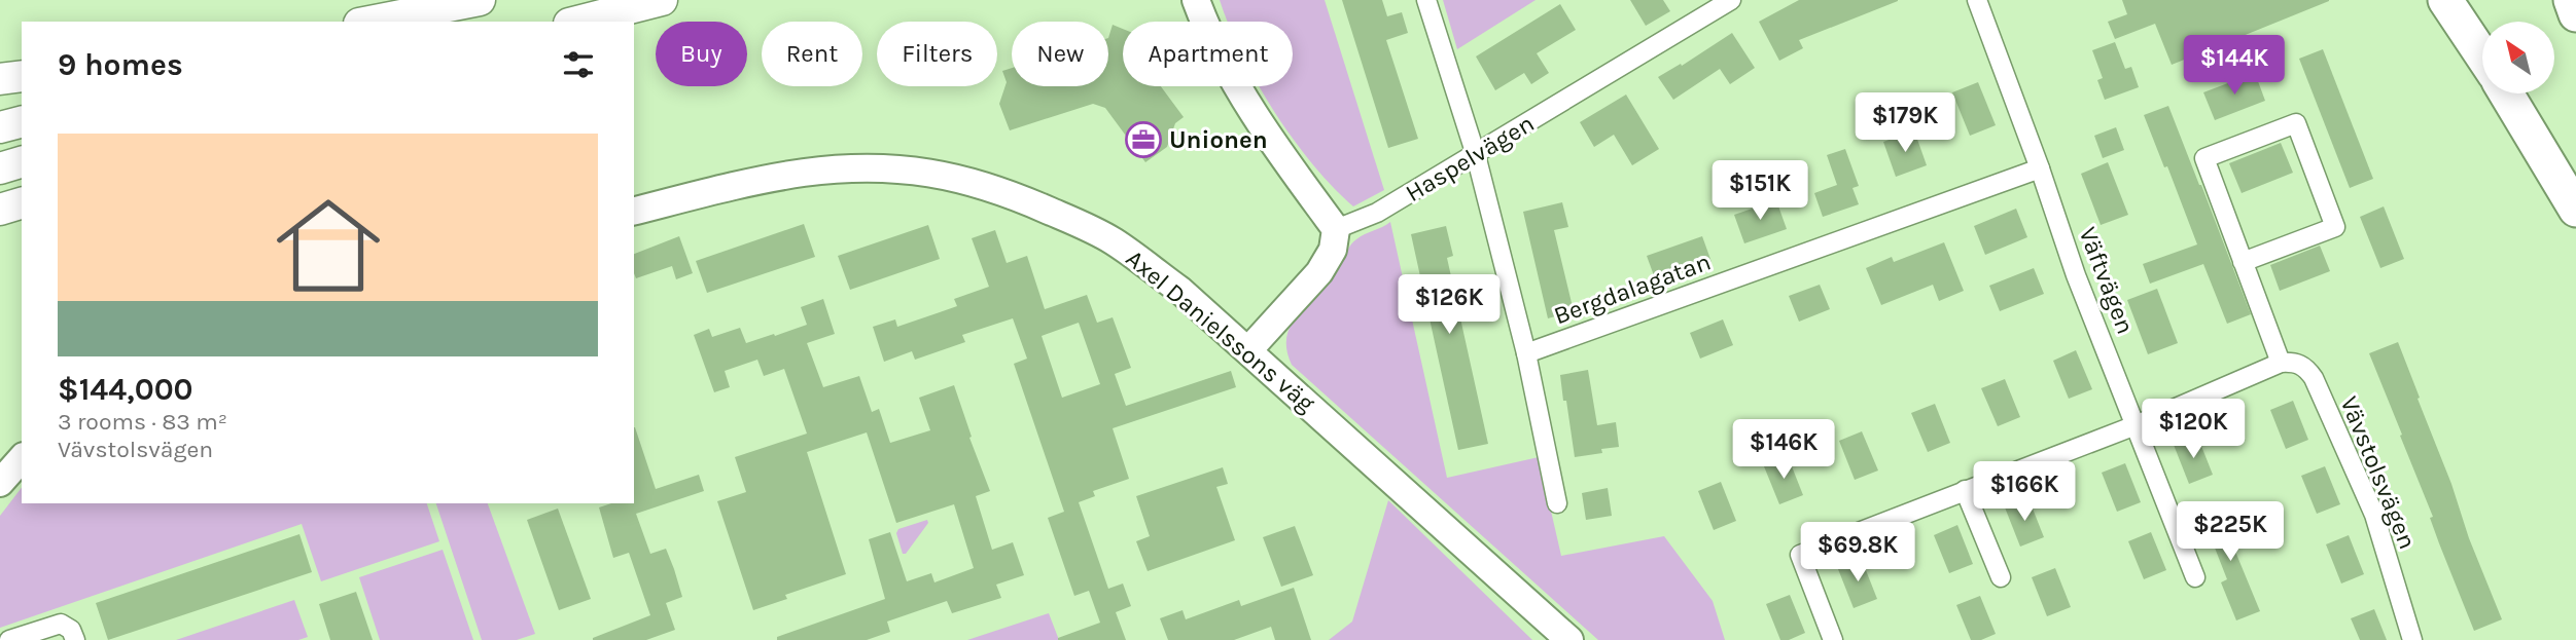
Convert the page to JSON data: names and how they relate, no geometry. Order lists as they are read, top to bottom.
{
  "streets": {
    "street": [
      "Haspelvägen",
      "Väftvägen",
      "Bergdalagatan",
      "Axel Danielssons väg",
      "Vävstolsvägen"
    ]
  },
  "crossings": [
    ["Väftvägen", "Bergdalagatan"]
  ],
  "places": {
    "office": ["Unionen"]
  },
  "north": "top left",
  "page": {
    "chip": [
      "Buy",
      "Rent",
      "Filters",
      "New",
      "Apartment"
    ],
    "heading": "9 homes",
    "price": [
      "$144K",
      "$179K",
      "$151K",
      "$126K",
      "$120K",
      "$146K",
      "$166K",
      "$225K",
      "$69.8K"
    ],
    "list": [
      {
        "name": "$144,000",
        "note": "3 rooms · 83 m² · Vävstolsvägen"
      }
    ]
  }
}
